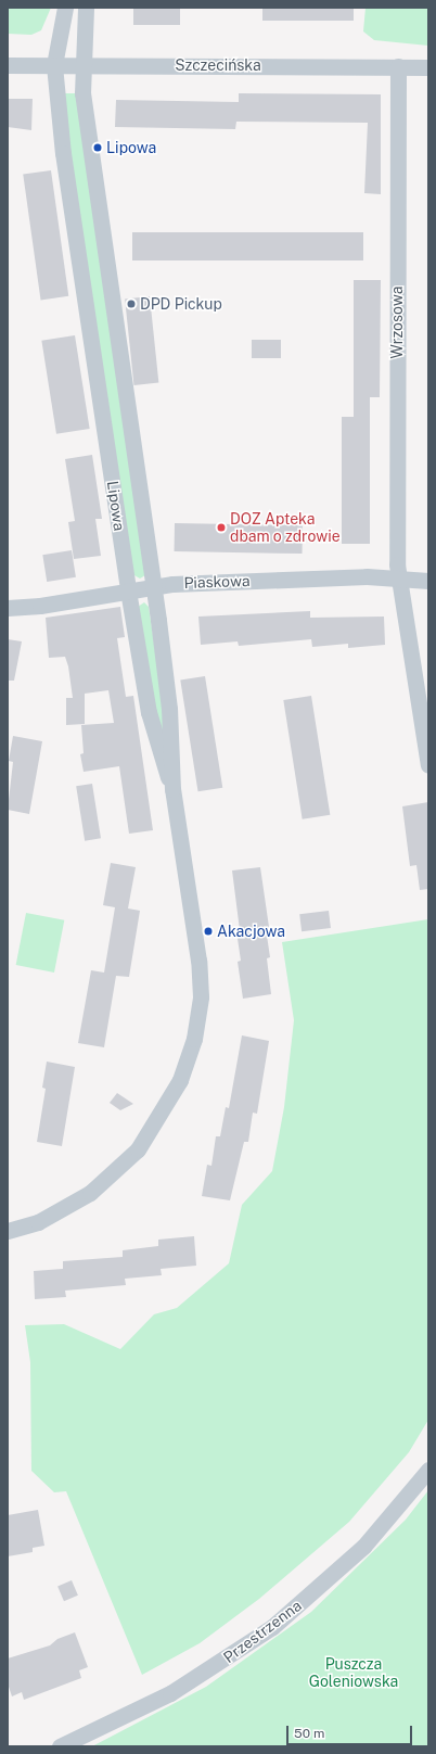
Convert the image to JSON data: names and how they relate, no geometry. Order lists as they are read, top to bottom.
{
  "streets": {
    "street": [
      "Szczecińska",
      "Wrzosowa",
      "Lipowa",
      "Piaskowa",
      "Przestrzenna"
    ]
  },
  "crossings": [
    ["Szczecińska", "Wrzosowa"],
    ["Szczecińska", "Lipowa"],
    ["Wrzosowa", "Piaskowa"],
    ["Lipowa", "Piaskowa"]
  ],
  "parks": ["Puszcza Goleniowska"],
  "places": [
    "Lipowa",
    "DPD Pickup",
    "DOZ Apteka dbam o zdrowie",
    "Akacjowa"
  ],
  "scale_bar": "50 m"
}
